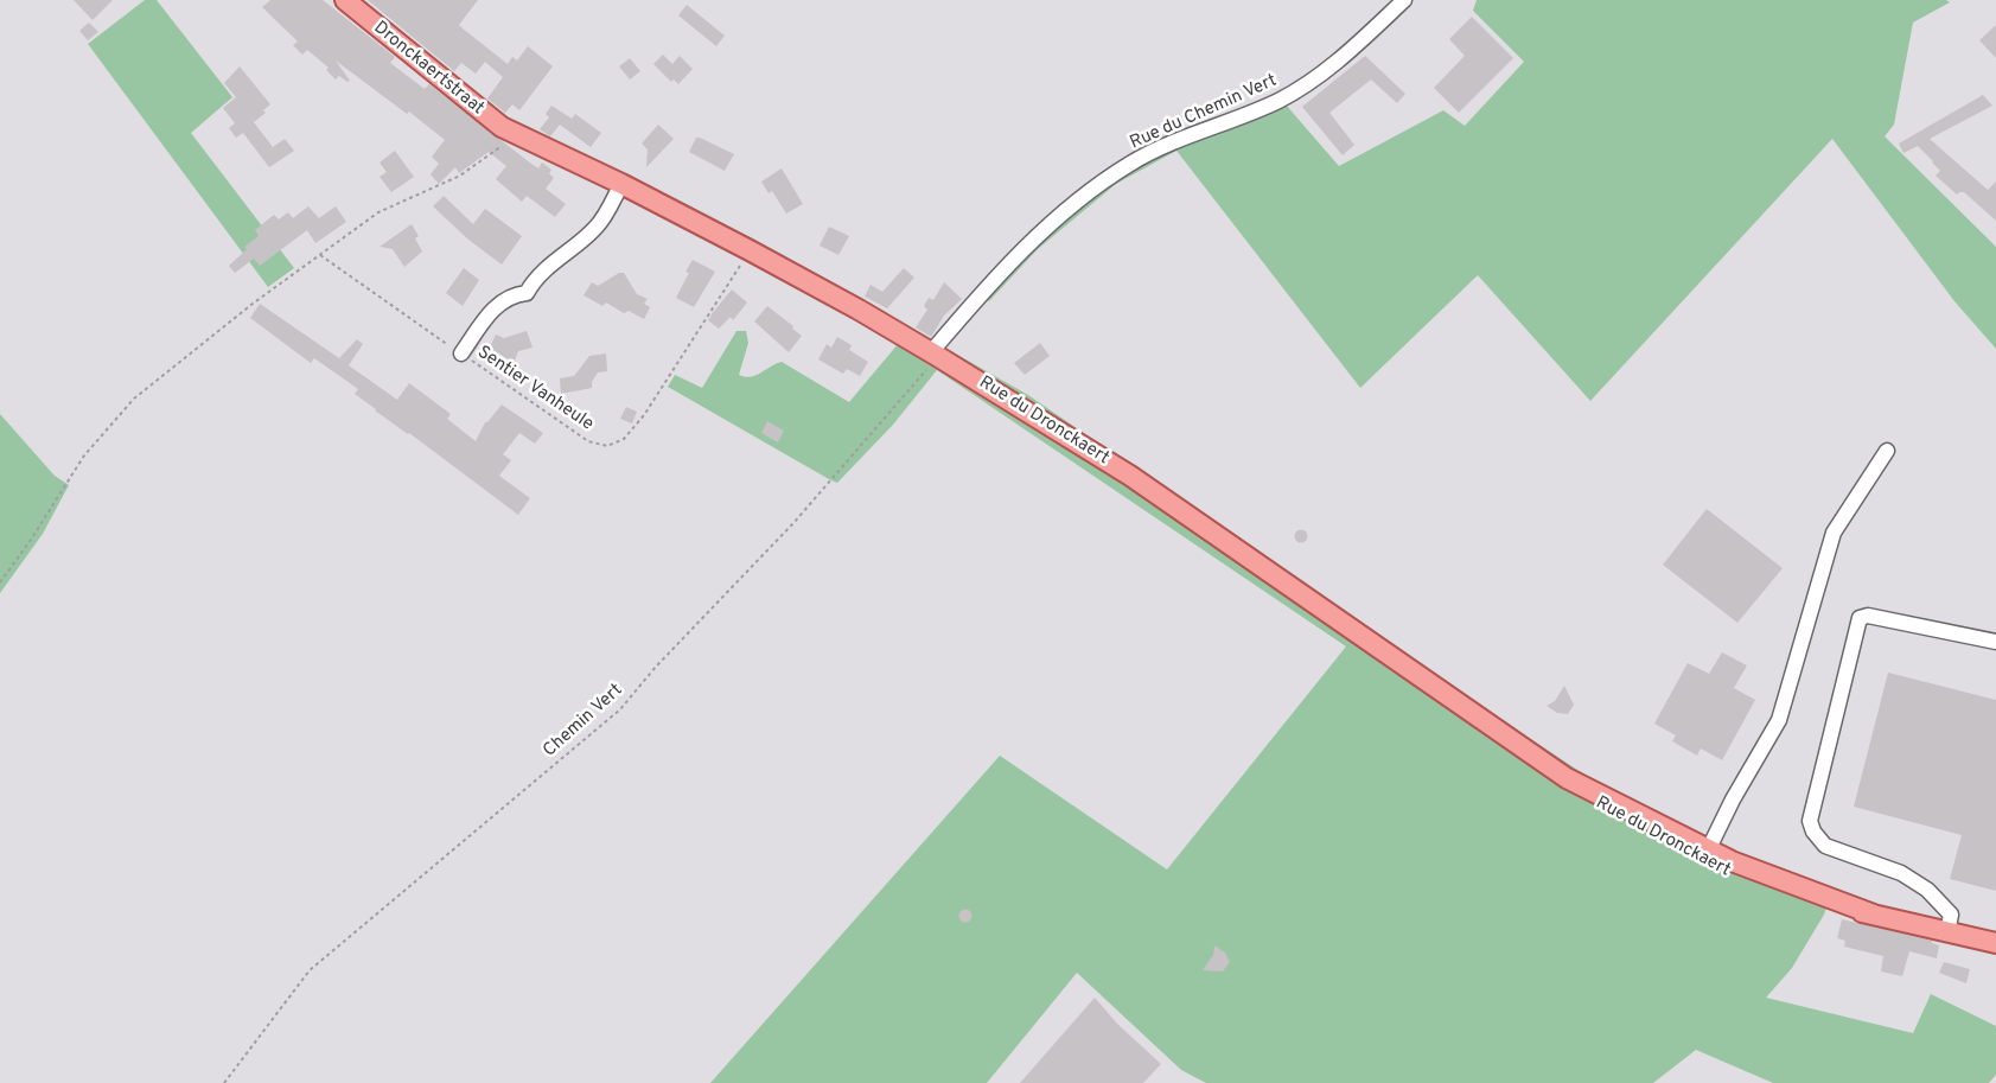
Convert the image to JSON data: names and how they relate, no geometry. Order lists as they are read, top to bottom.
{
  "streets": {
    "main road": ["Dronckaertstraat", "Rue du Dronckaert"],
    "street": ["Rue du Chemin Vert"],
    "path": ["Sentier Vanheule", "Chemin Vert"]
  },
  "crossings": [
    ["Dronckaertstraat", "Rue du Dronckaert"],
    ["Rue du Chemin Vert", "Rue du Dronckaert"],
    ["Rue du Chemin Vert", "Chemin Vert"],
    ["Sentier Vanheule", "Rue du Dronckaert"],
    ["Rue du Dronckaert", "Chemin Vert"]
  ]
}
